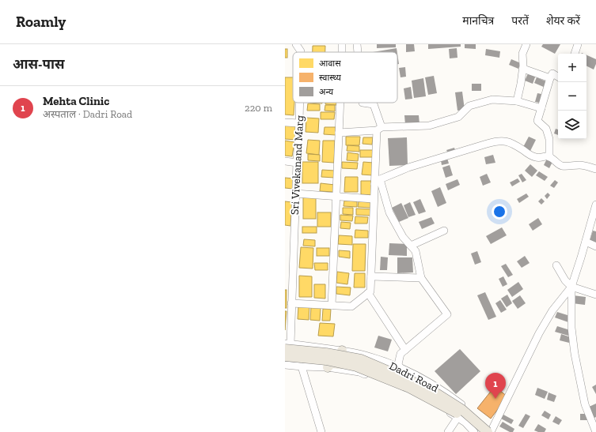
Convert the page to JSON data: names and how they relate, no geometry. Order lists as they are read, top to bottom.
{
  "streets": {
    "street": ["Sri Vivekanand Marg", "Dadri Road"]
  },
  "crossings": [
    ["Sri Vivekanand Marg", "Dadri Road"]
  ],
  "legend": ["आवास", "स्वास्थ्य", "अन्य"],
  "page": {
    "header": "Roamly",
    "nav": ["मानचित्र", "परतें", "शेयर करें"],
    "heading": "आस-पास",
    "map_buttons": ["+", "−"],
    "list": [
      {
        "mark": "1",
        "name": "Mehta Clinic",
        "note": "अस्पताल · Dadri Road",
        "value": "220 m"
      }
    ],
    "pins": "1"
  }
}
